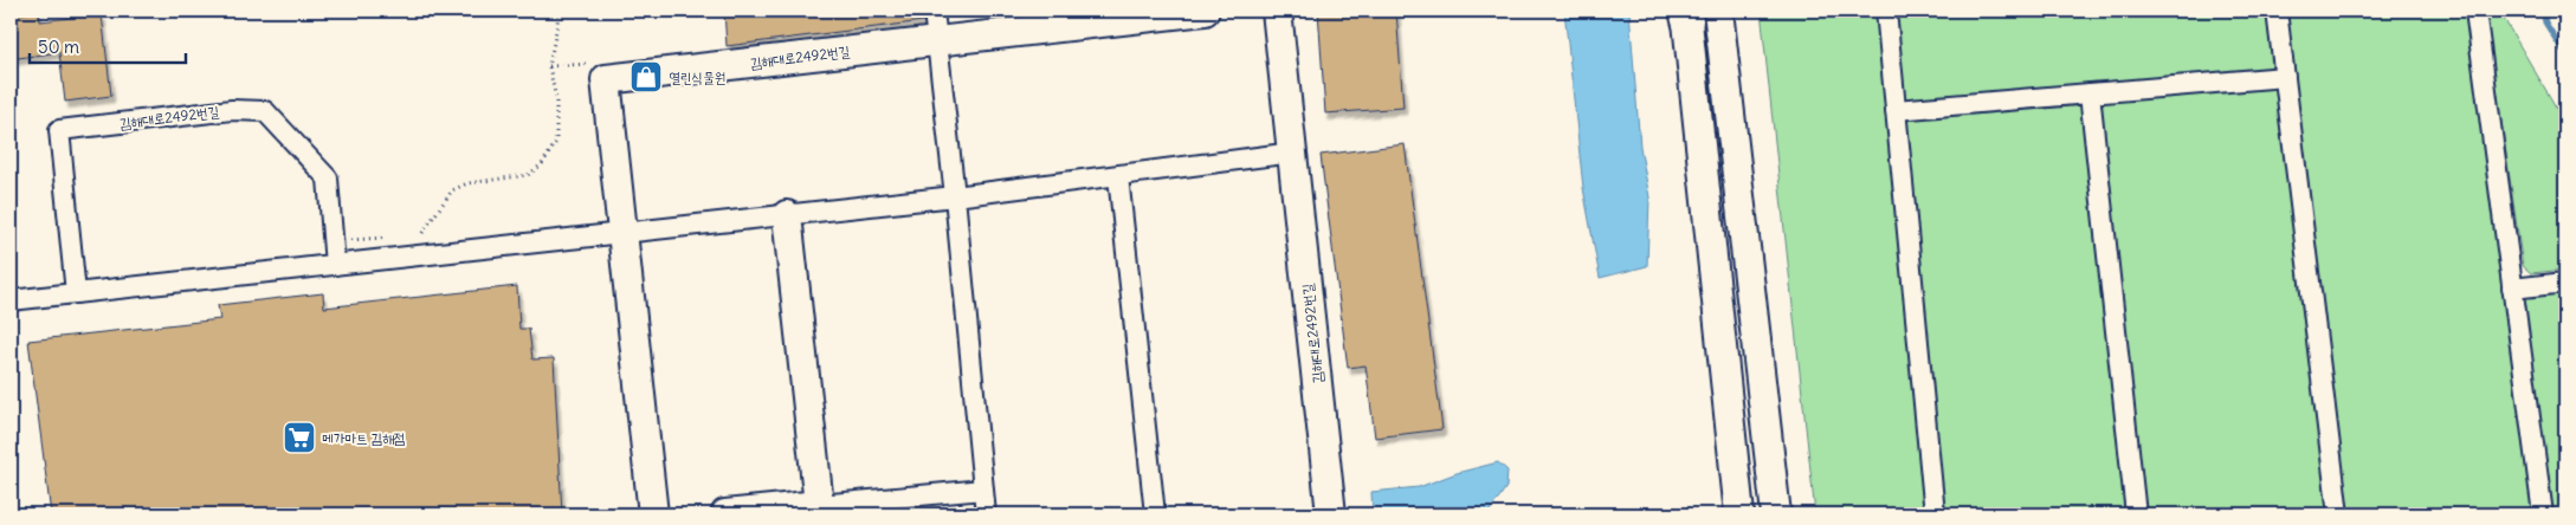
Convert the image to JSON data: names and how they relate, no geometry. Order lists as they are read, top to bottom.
{
  "streets": {
    "street": ["김해대로2492번길"]
  },
  "places": {
    "shop": ["열린식물원"],
    "supermarket": ["메가마트 김해점"]
  },
  "scale_bar": "50 m"
}
